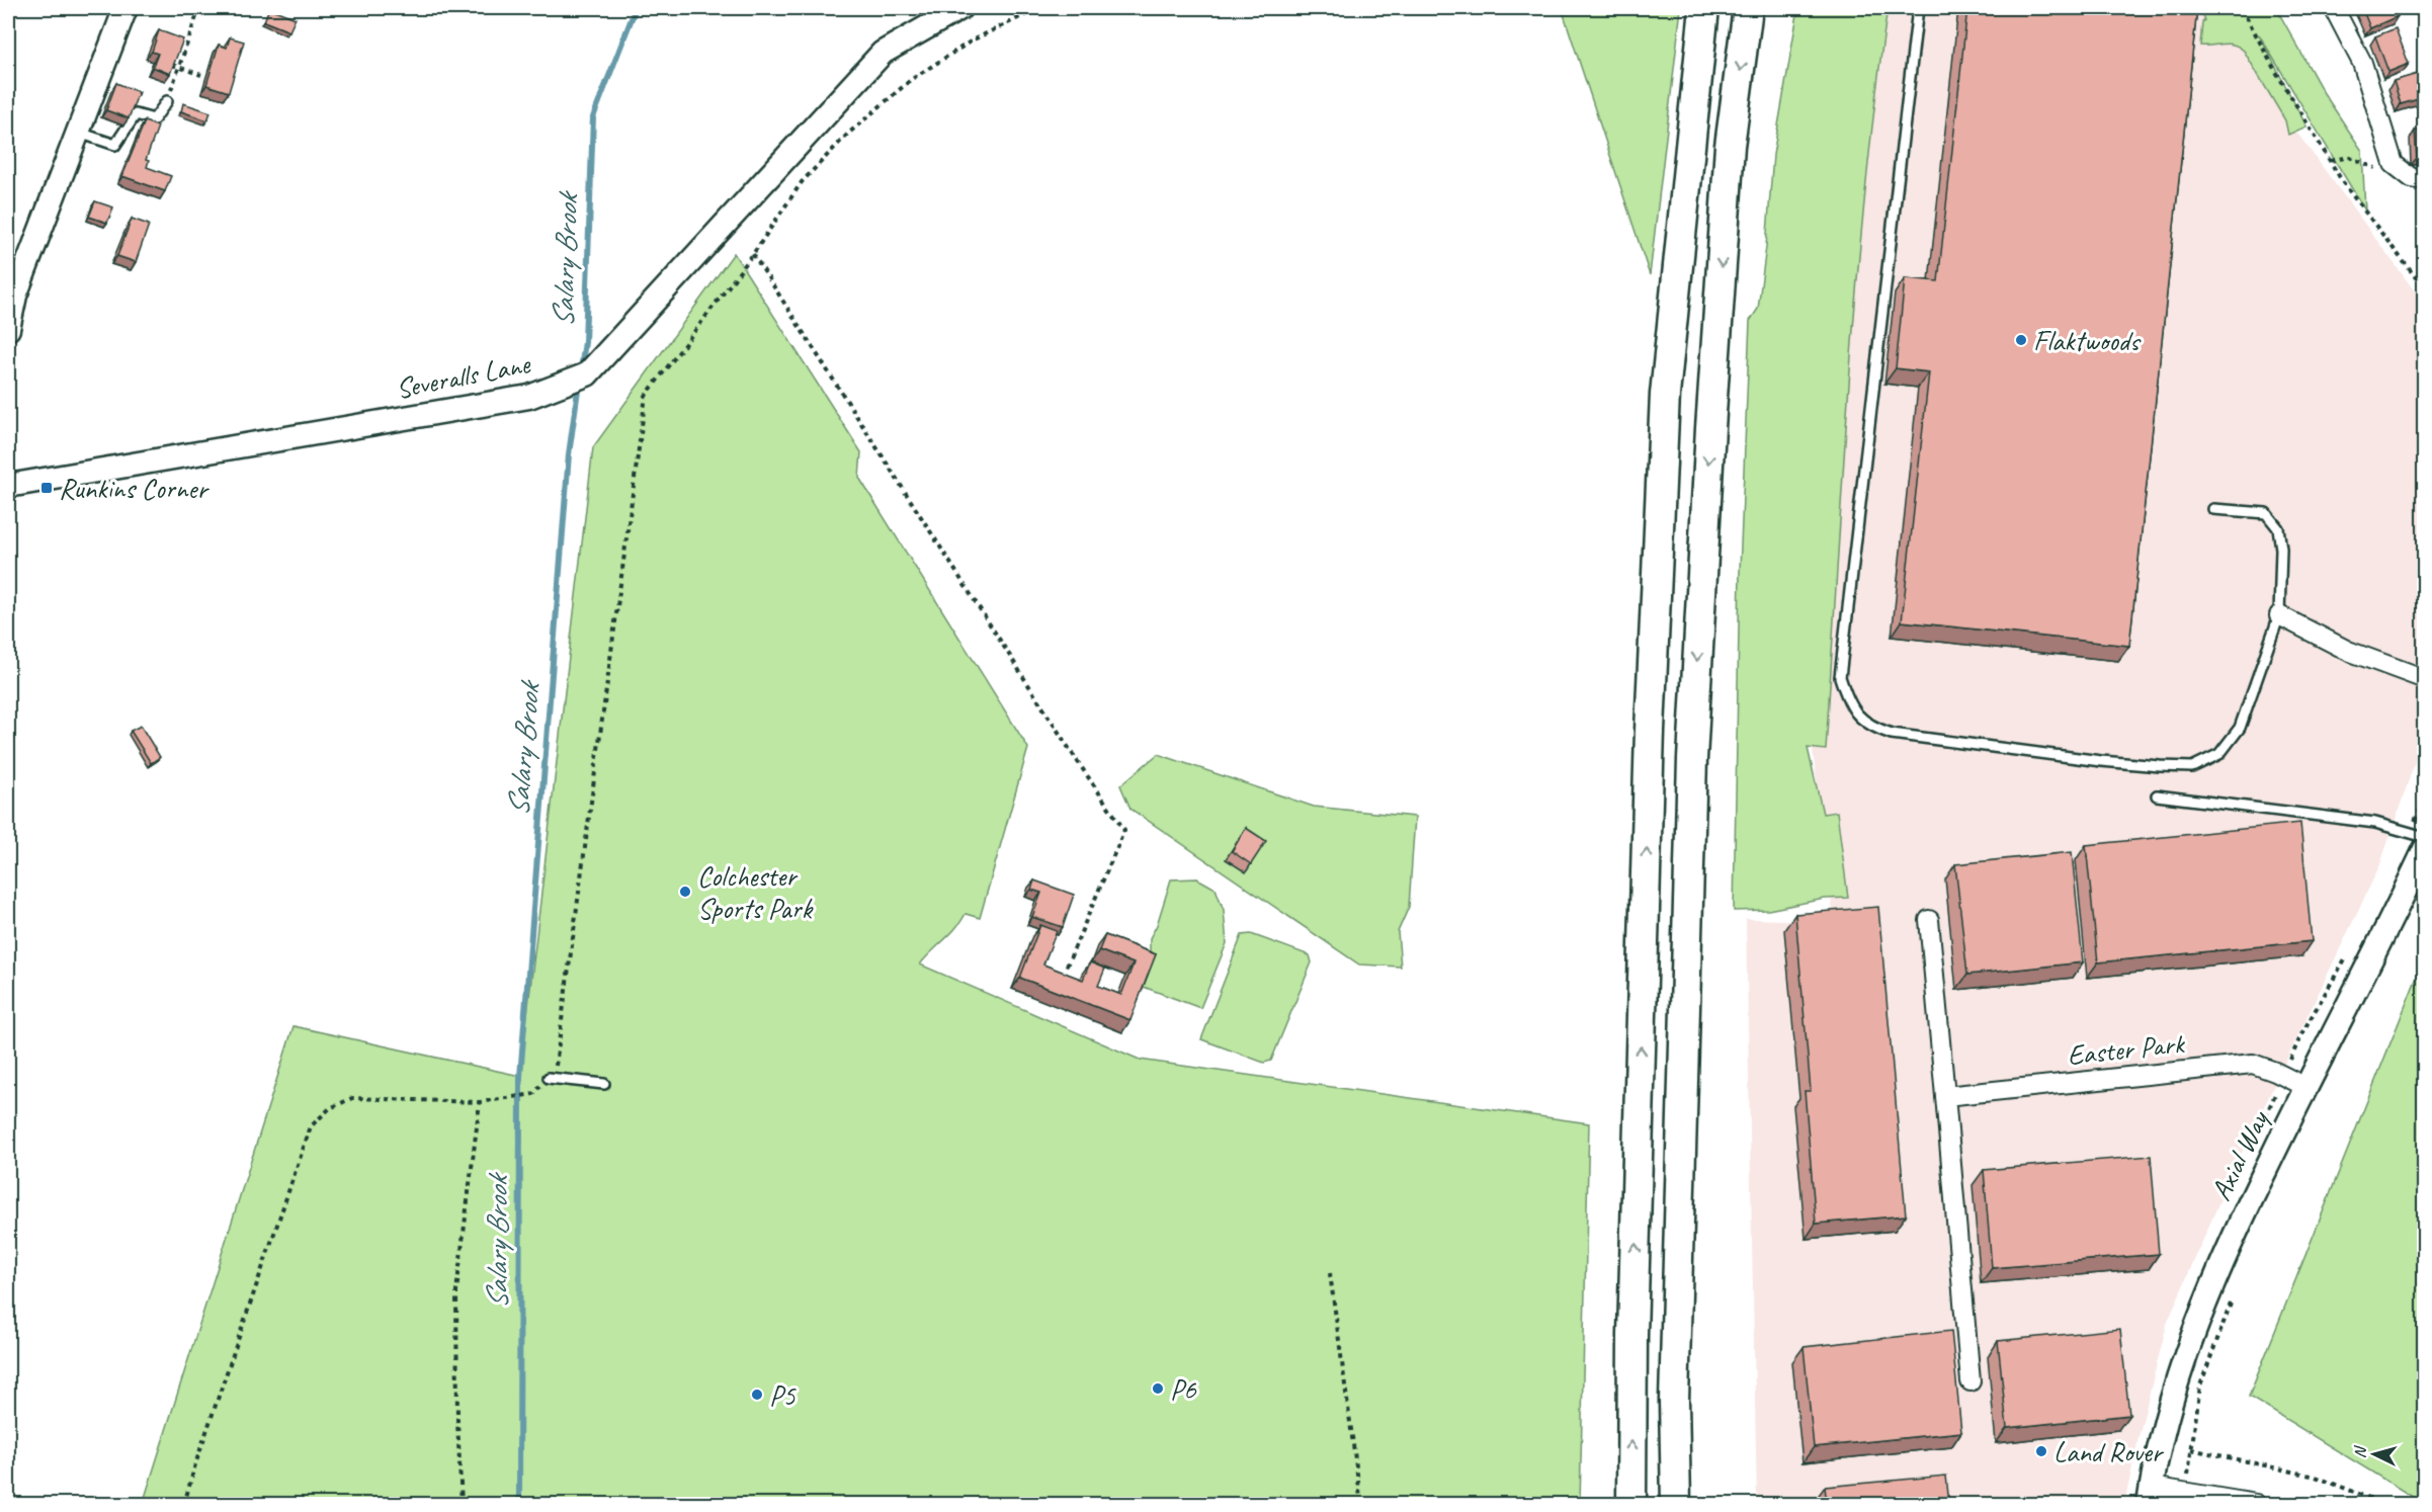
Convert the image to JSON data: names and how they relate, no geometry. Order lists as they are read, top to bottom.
{
  "streets": {
    "street": ["Severalls Lane", "Easter Park", "Axial Way"]
  },
  "crossings": [
    ["Easter Park", "Axial Way"]
  ],
  "water": ["Salary Brook"],
  "places": {
    "other": [
      "Flaktwoods",
      "Colchester Sports Park",
      "P6",
      "P5",
      "Land Rover"
    ],
    "transit": ["Runkins Corner"]
  },
  "north": "left"
}
